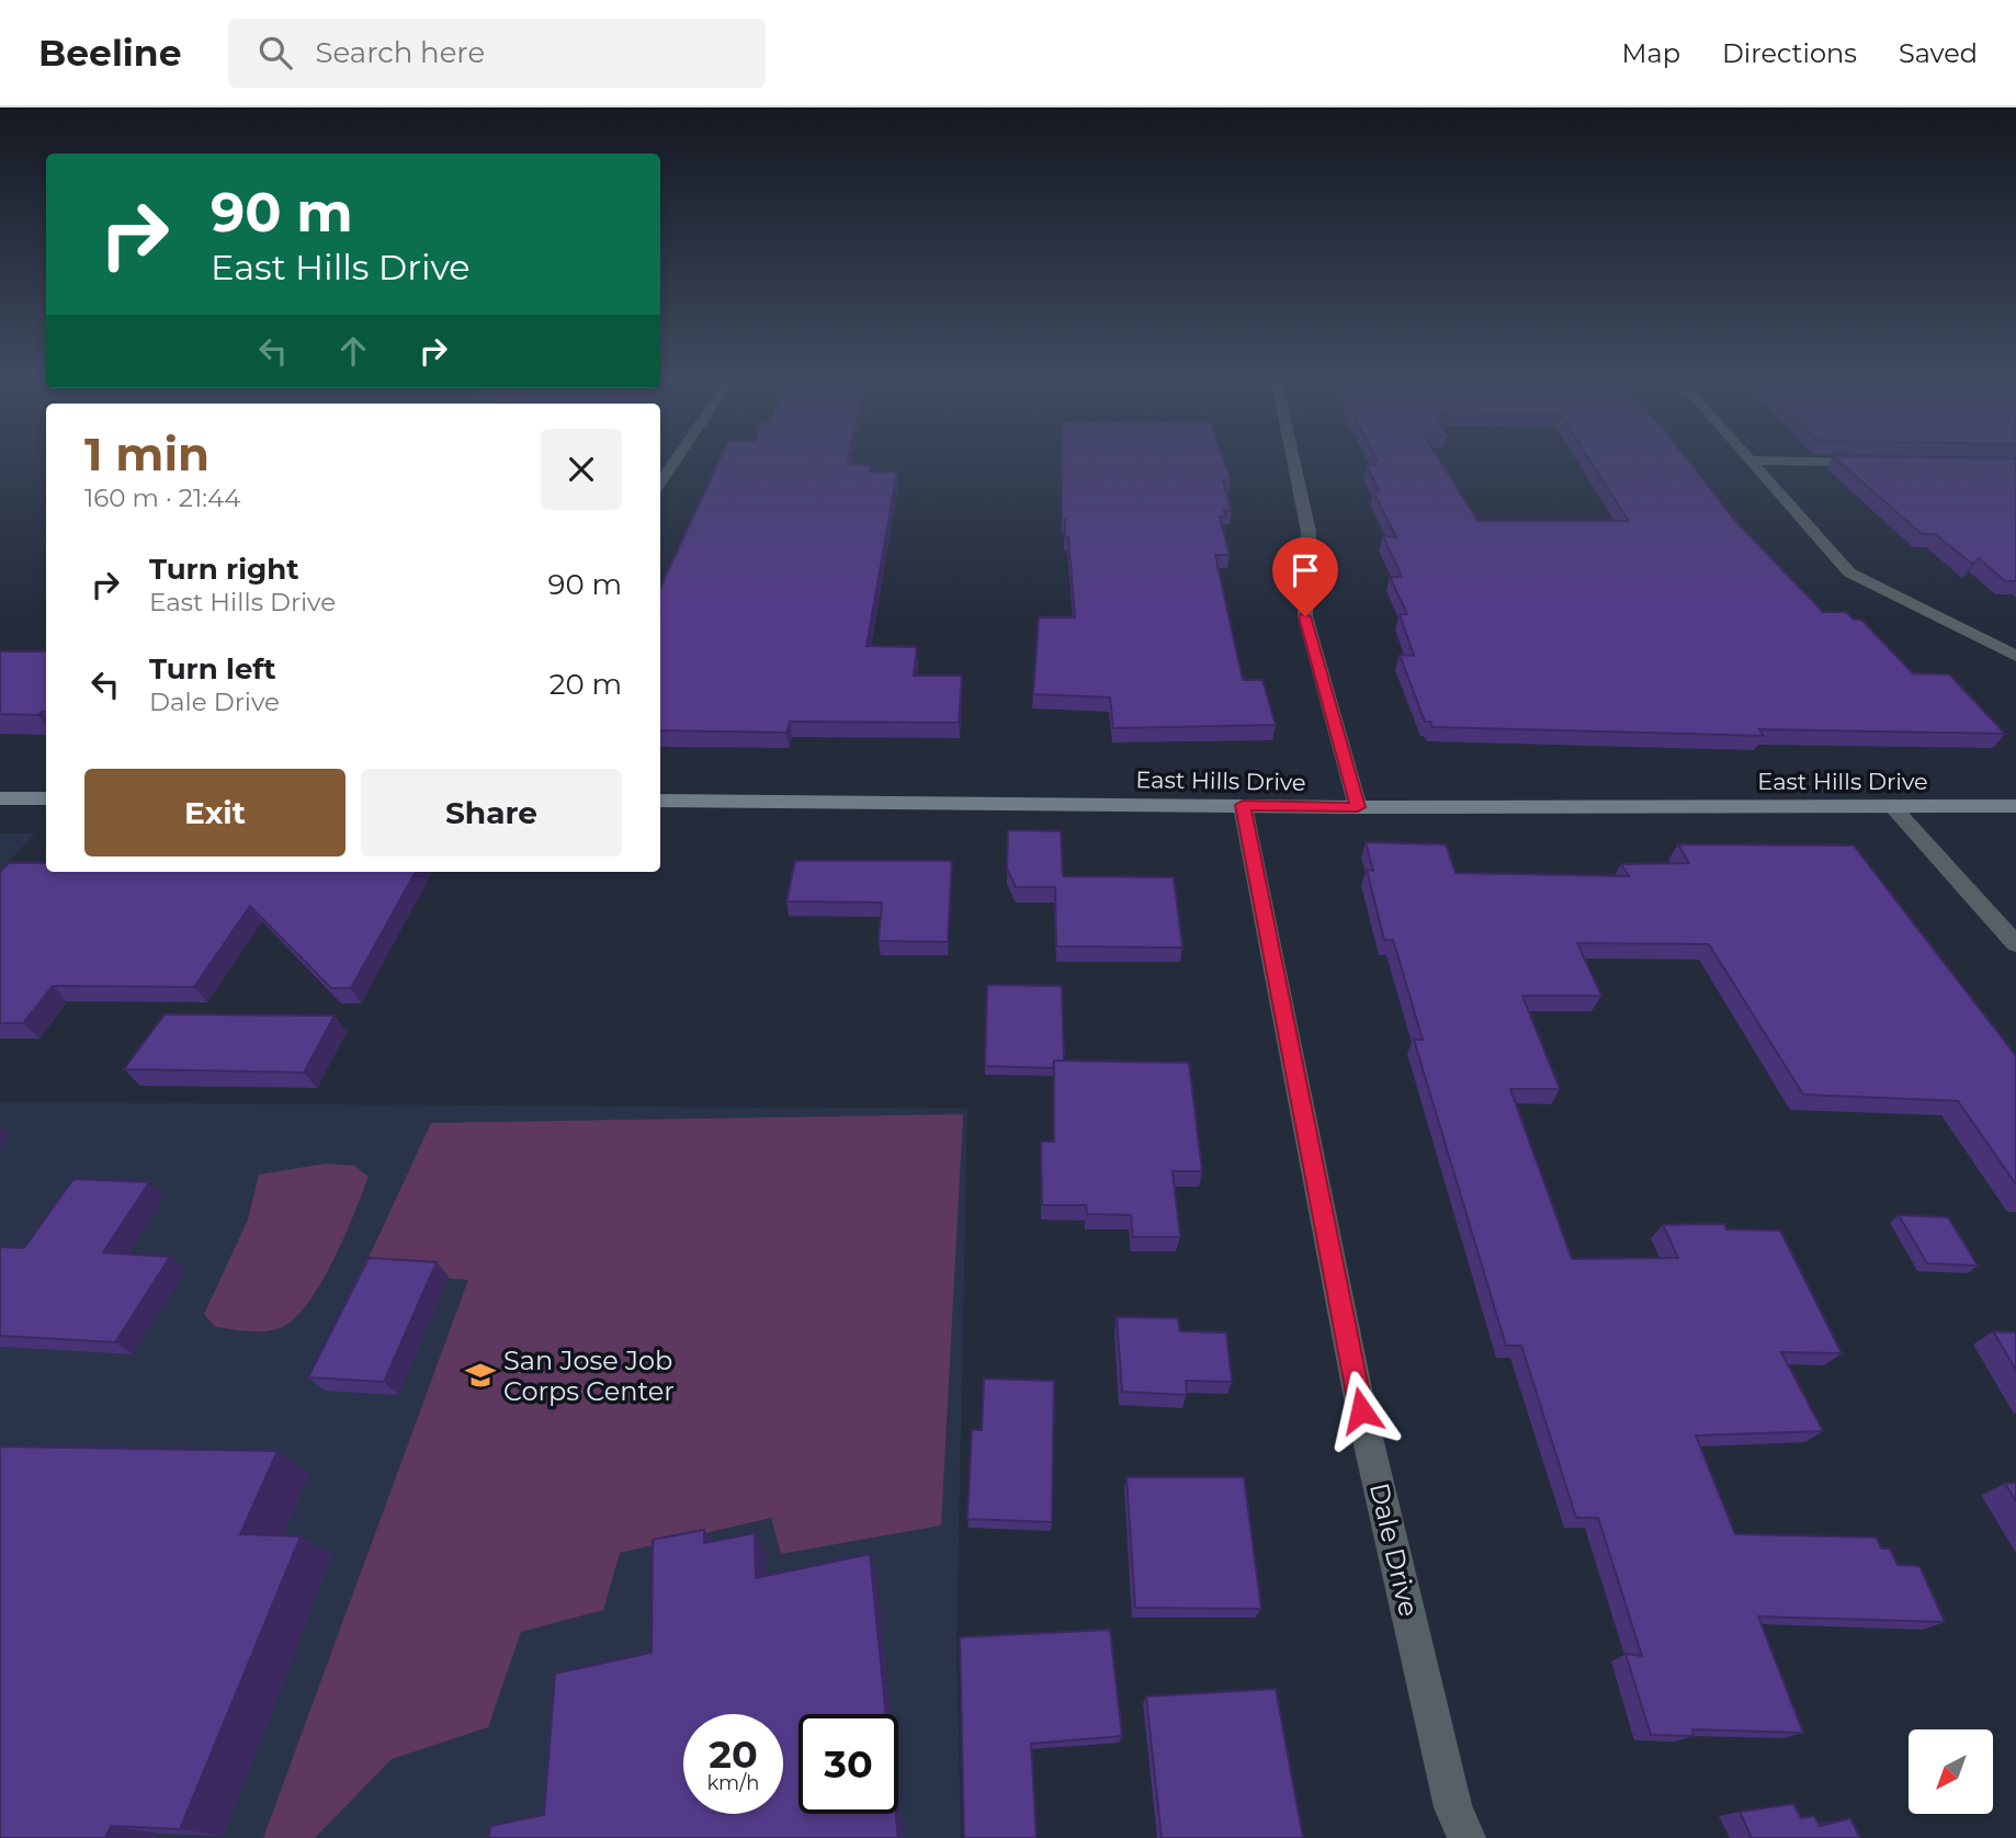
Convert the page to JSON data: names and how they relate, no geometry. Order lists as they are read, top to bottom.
{
  "streets": {
    "street": ["East Hills Drive", "Dale Drive"]
  },
  "crossings": [
    ["East Hills Drive", "Dale Drive"]
  ],
  "places": {
    "school or university": ["San Jose Job Corps Center"]
  },
  "north": "bottom left",
  "page": {
    "header": "Beeline",
    "search": "Search here",
    "nav": ["Map", "Directions", "Saved"],
    "turn": ["90 m", "East Hills Drive"],
    "heading": ["1 min", "160 m · 21:44"],
    "list": [
      {
        "name": "Turn right",
        "note": "East Hills Drive",
        "value": "90 m"
      },
      {
        "name": "Turn left",
        "note": "Dale Drive",
        "value": "20 m"
      }
    ],
    "buttons": ["Exit", "Share"],
    "speed": "20 km/h",
    "limit": "30"
  }
}
